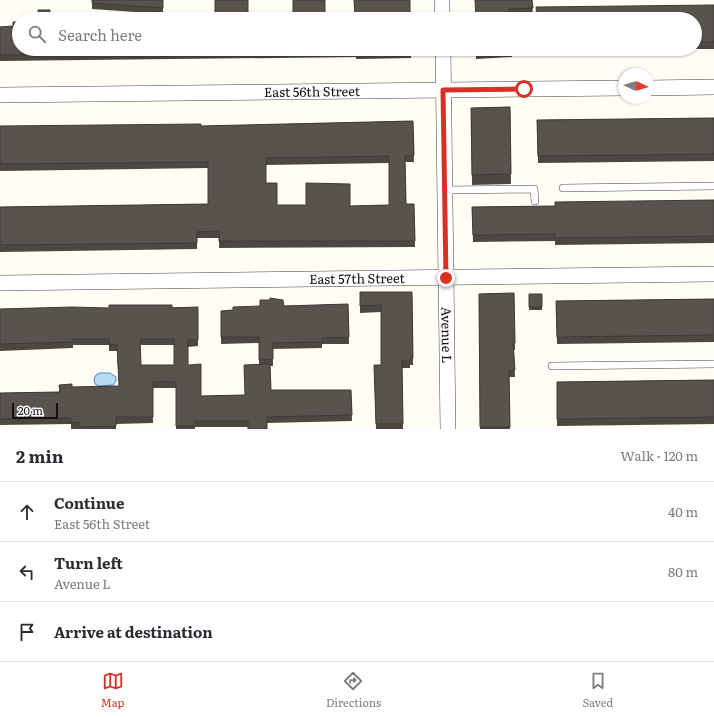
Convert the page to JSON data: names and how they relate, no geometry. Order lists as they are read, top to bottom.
{
  "streets": {
    "street": ["East 56th Street", "East 57th Street", "Avenue L"]
  },
  "crossings": [
    ["East 56th Street", "Avenue L"],
    ["East 57th Street", "Avenue L"]
  ],
  "scale_bar": "20 m",
  "north": "right",
  "page": {
    "search": "Search here",
    "scale": "20 m",
    "heading": ["2 min", "Walk · 120 m"],
    "list": [
      ["Continue", "East 56th Street", "40 m"],
      ["Turn left", "Avenue L", "80 m"],
      "Arrive at destination"
    ],
    "nav": ["Map", "Directions", "Saved"]
  }
}
